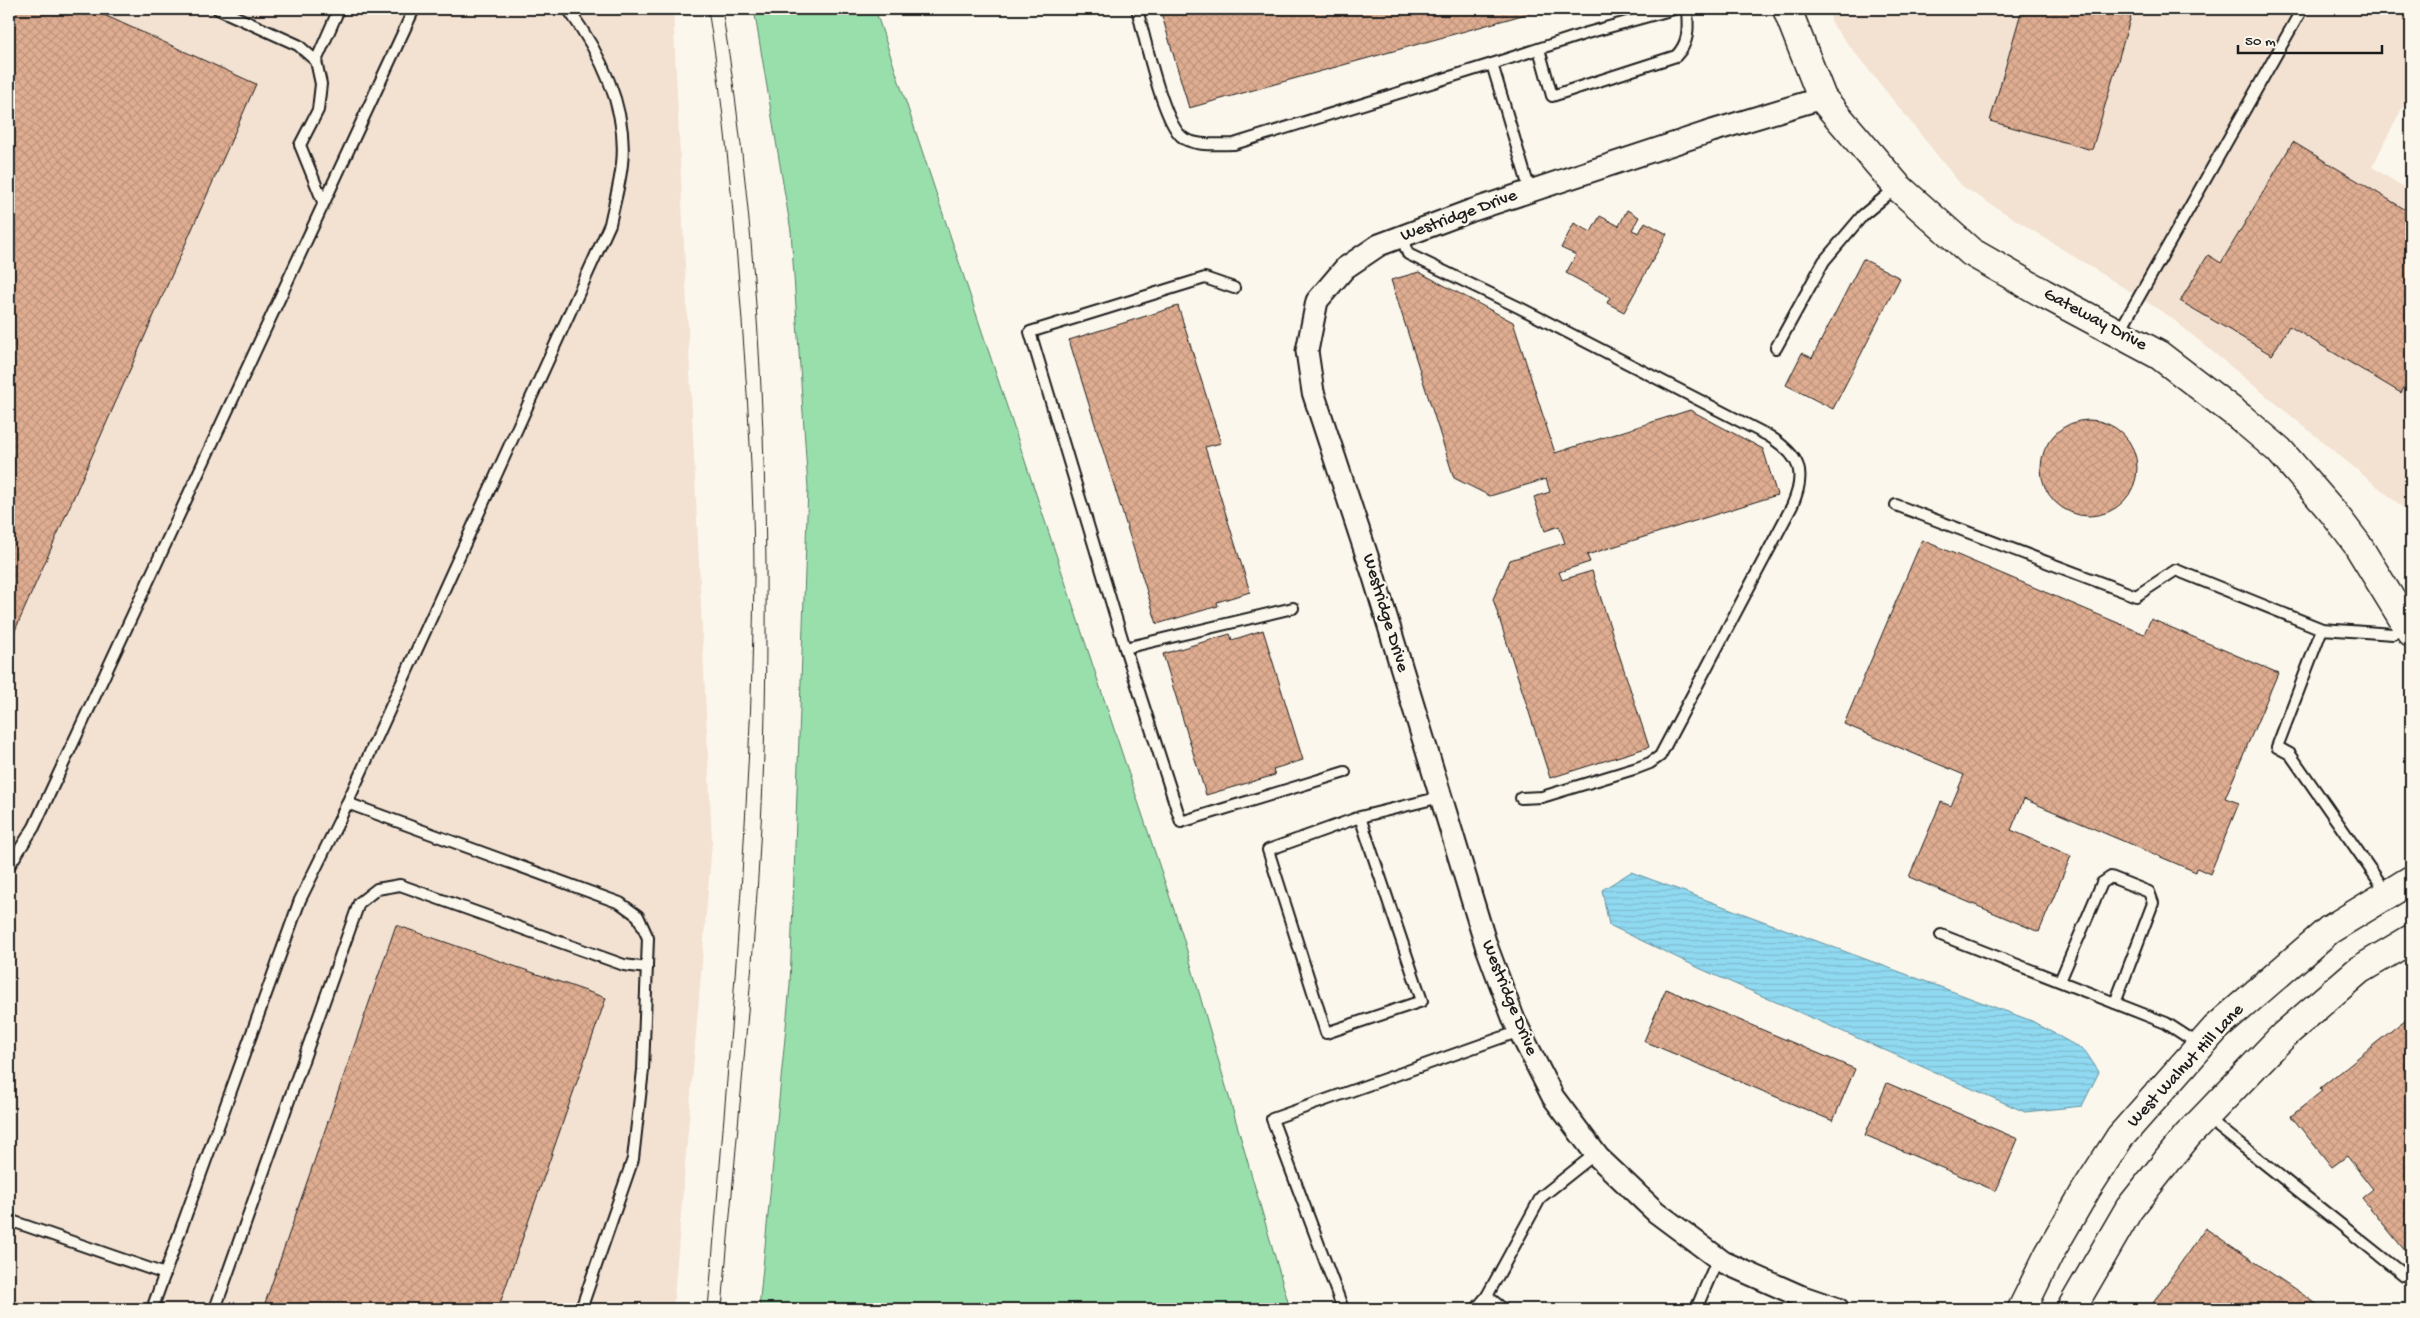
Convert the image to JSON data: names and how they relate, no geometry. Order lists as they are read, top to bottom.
{
  "streets": {
    "main road": ["Gateway Drive", "West Walnut Hill Lane"],
    "street": ["Westridge Drive"]
  },
  "crossings": [
    ["Westridge Drive", "Gateway Drive"]
  ],
  "scale_bar": "50 m"
}
